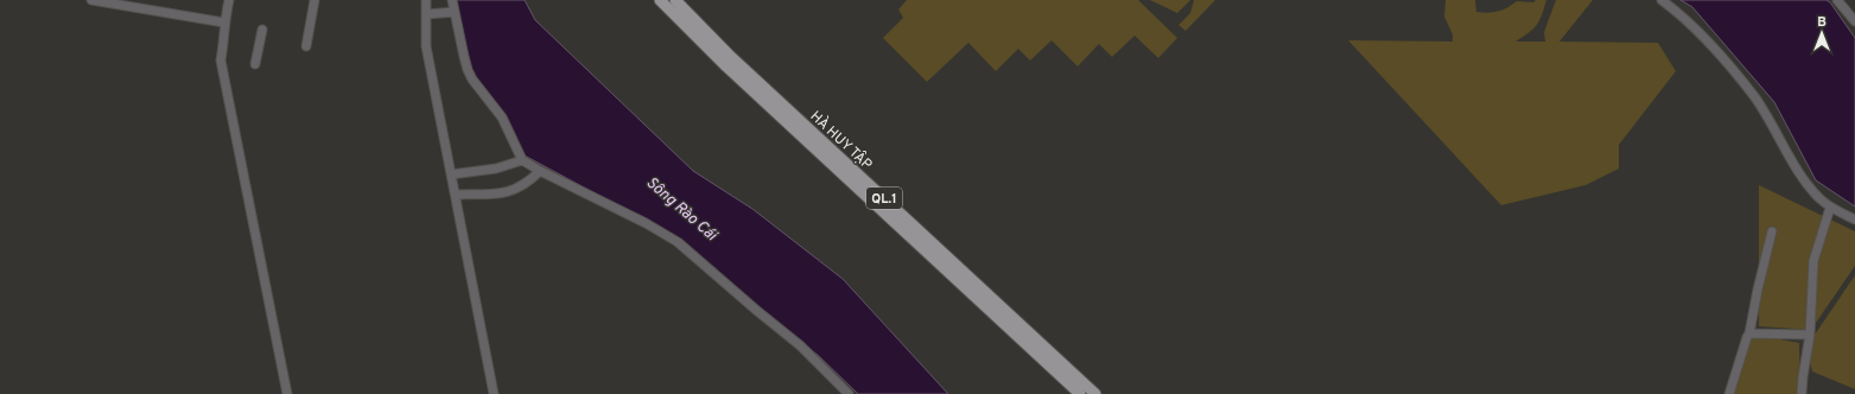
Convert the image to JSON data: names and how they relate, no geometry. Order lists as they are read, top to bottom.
{
  "streets": {
    "main road": ["HÀ HUY TẬP", "QL.1"]
  },
  "water": ["Sông Rào Cái"],
  "north": "top"
}
